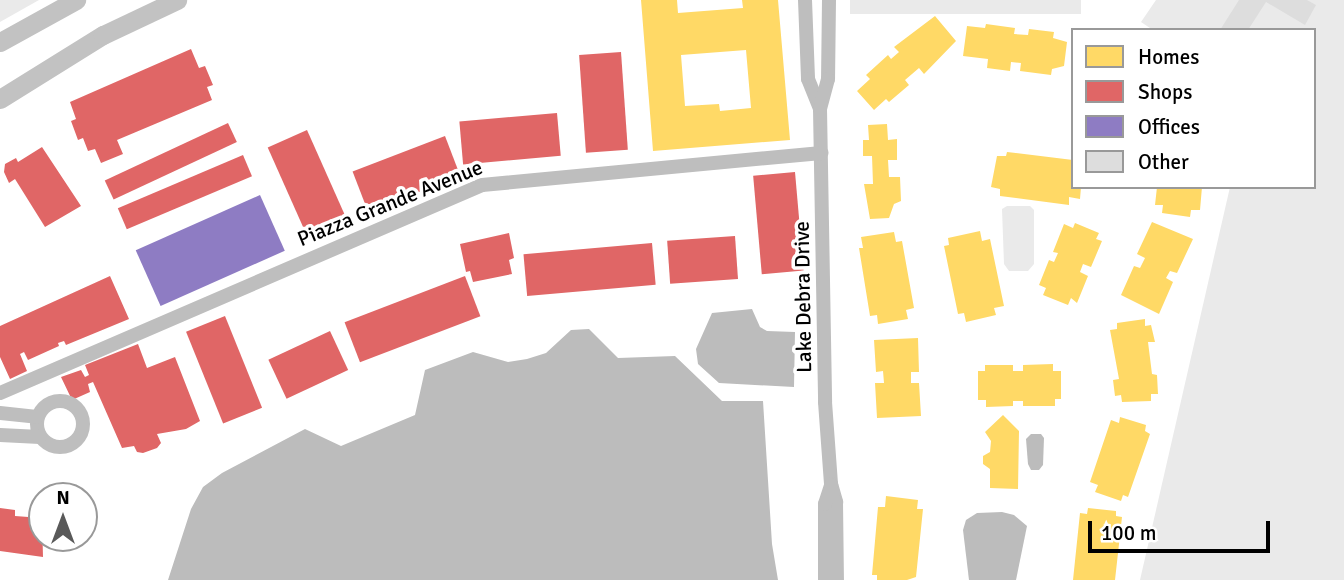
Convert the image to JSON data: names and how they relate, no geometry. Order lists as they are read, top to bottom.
{
  "streets": {
    "street": ["Piazza Grande Avenue", "Lake Debra Drive"]
  },
  "crossings": [
    ["Piazza Grande Avenue", "Lake Debra Drive"]
  ],
  "legend": [
    "Homes",
    "Shops",
    "Offices",
    "Other"
  ],
  "scale_bar": "100 m",
  "north": "top"
}
